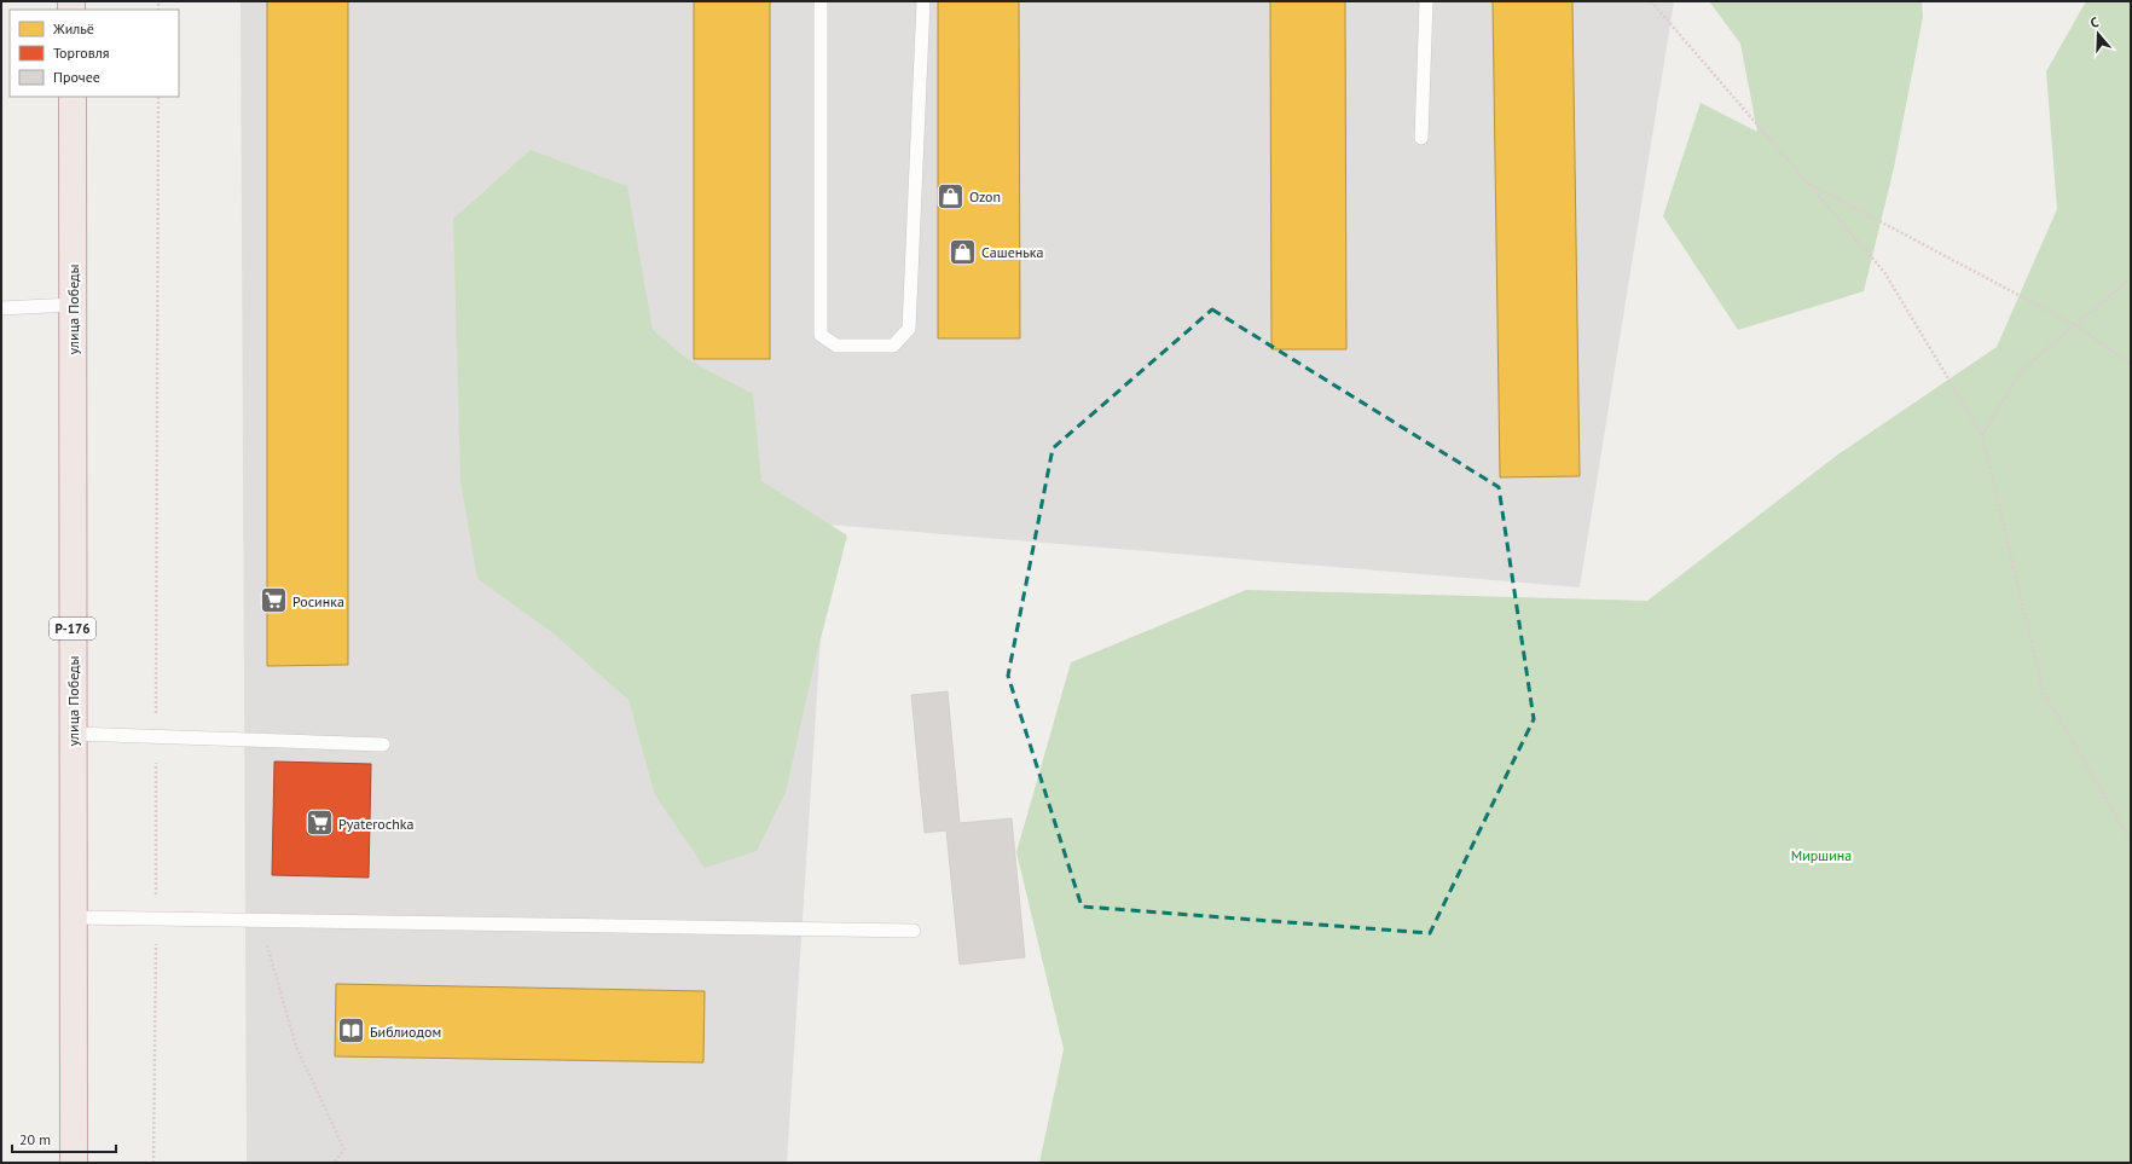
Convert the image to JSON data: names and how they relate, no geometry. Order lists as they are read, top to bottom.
{
  "streets": {
    "highway": ["улица Победы", "Р-176"]
  },
  "parks": ["Миршина"],
  "places": {
    "shop": ["Ozon", "Сашенька"],
    "supermarket": ["Росинка", "Pyaterochka"],
    "library": ["Библиодом"]
  },
  "legend": ["Жильё", "Торговля", "Прочее"],
  "scale_bar": "20 m",
  "north": "top"
}
